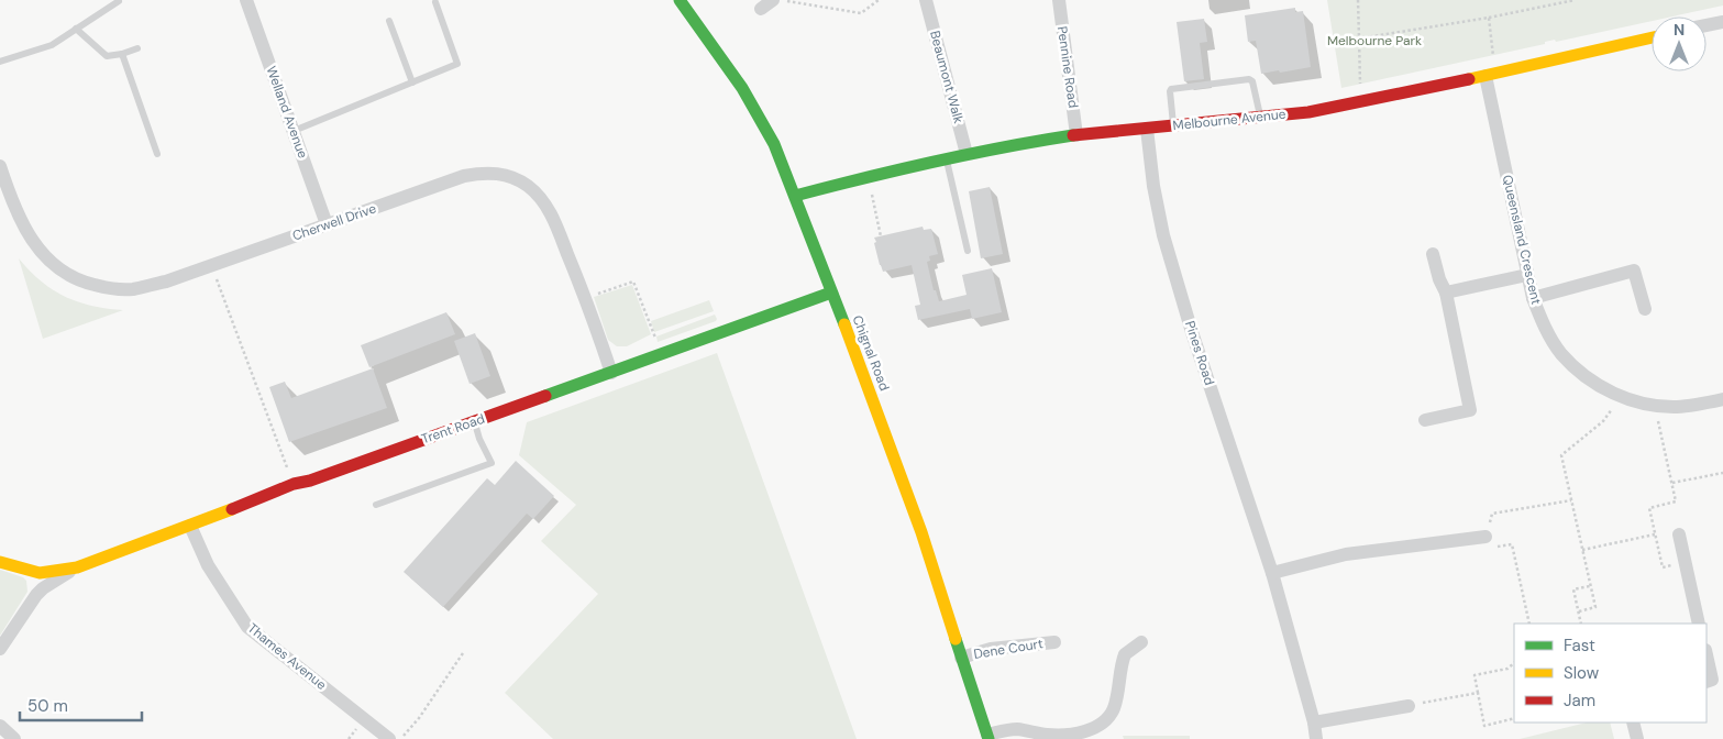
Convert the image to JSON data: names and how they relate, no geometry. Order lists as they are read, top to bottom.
{
  "streets": {
    "street": [
      "Pennine Road",
      "Beaumont Walk",
      "Welland Avenue",
      "Melbourne Avenue",
      "Cherwell Drive",
      "Queensland Crescent",
      "Chignal Road",
      "Pines Road",
      "Trent Road",
      "Dene Court",
      "Thames Avenue"
    ]
  },
  "crossings": [
    ["Pennine Road", "Melbourne Avenue"],
    ["Beaumont Walk", "Melbourne Avenue"],
    ["Welland Avenue", "Cherwell Drive"],
    ["Melbourne Avenue", "Queensland Crescent"],
    ["Melbourne Avenue", "Chignal Road"],
    ["Melbourne Avenue", "Pines Road"],
    ["Cherwell Drive", "Trent Road"],
    ["Chignal Road", "Trent Road"],
    ["Chignal Road", "Dene Court"],
    ["Trent Road", "Thames Avenue"]
  ],
  "parks": ["Melbourne Park"],
  "legend": ["Fast", "Slow", "Jam"],
  "scale_bar": "50 m",
  "north": "top"
}
